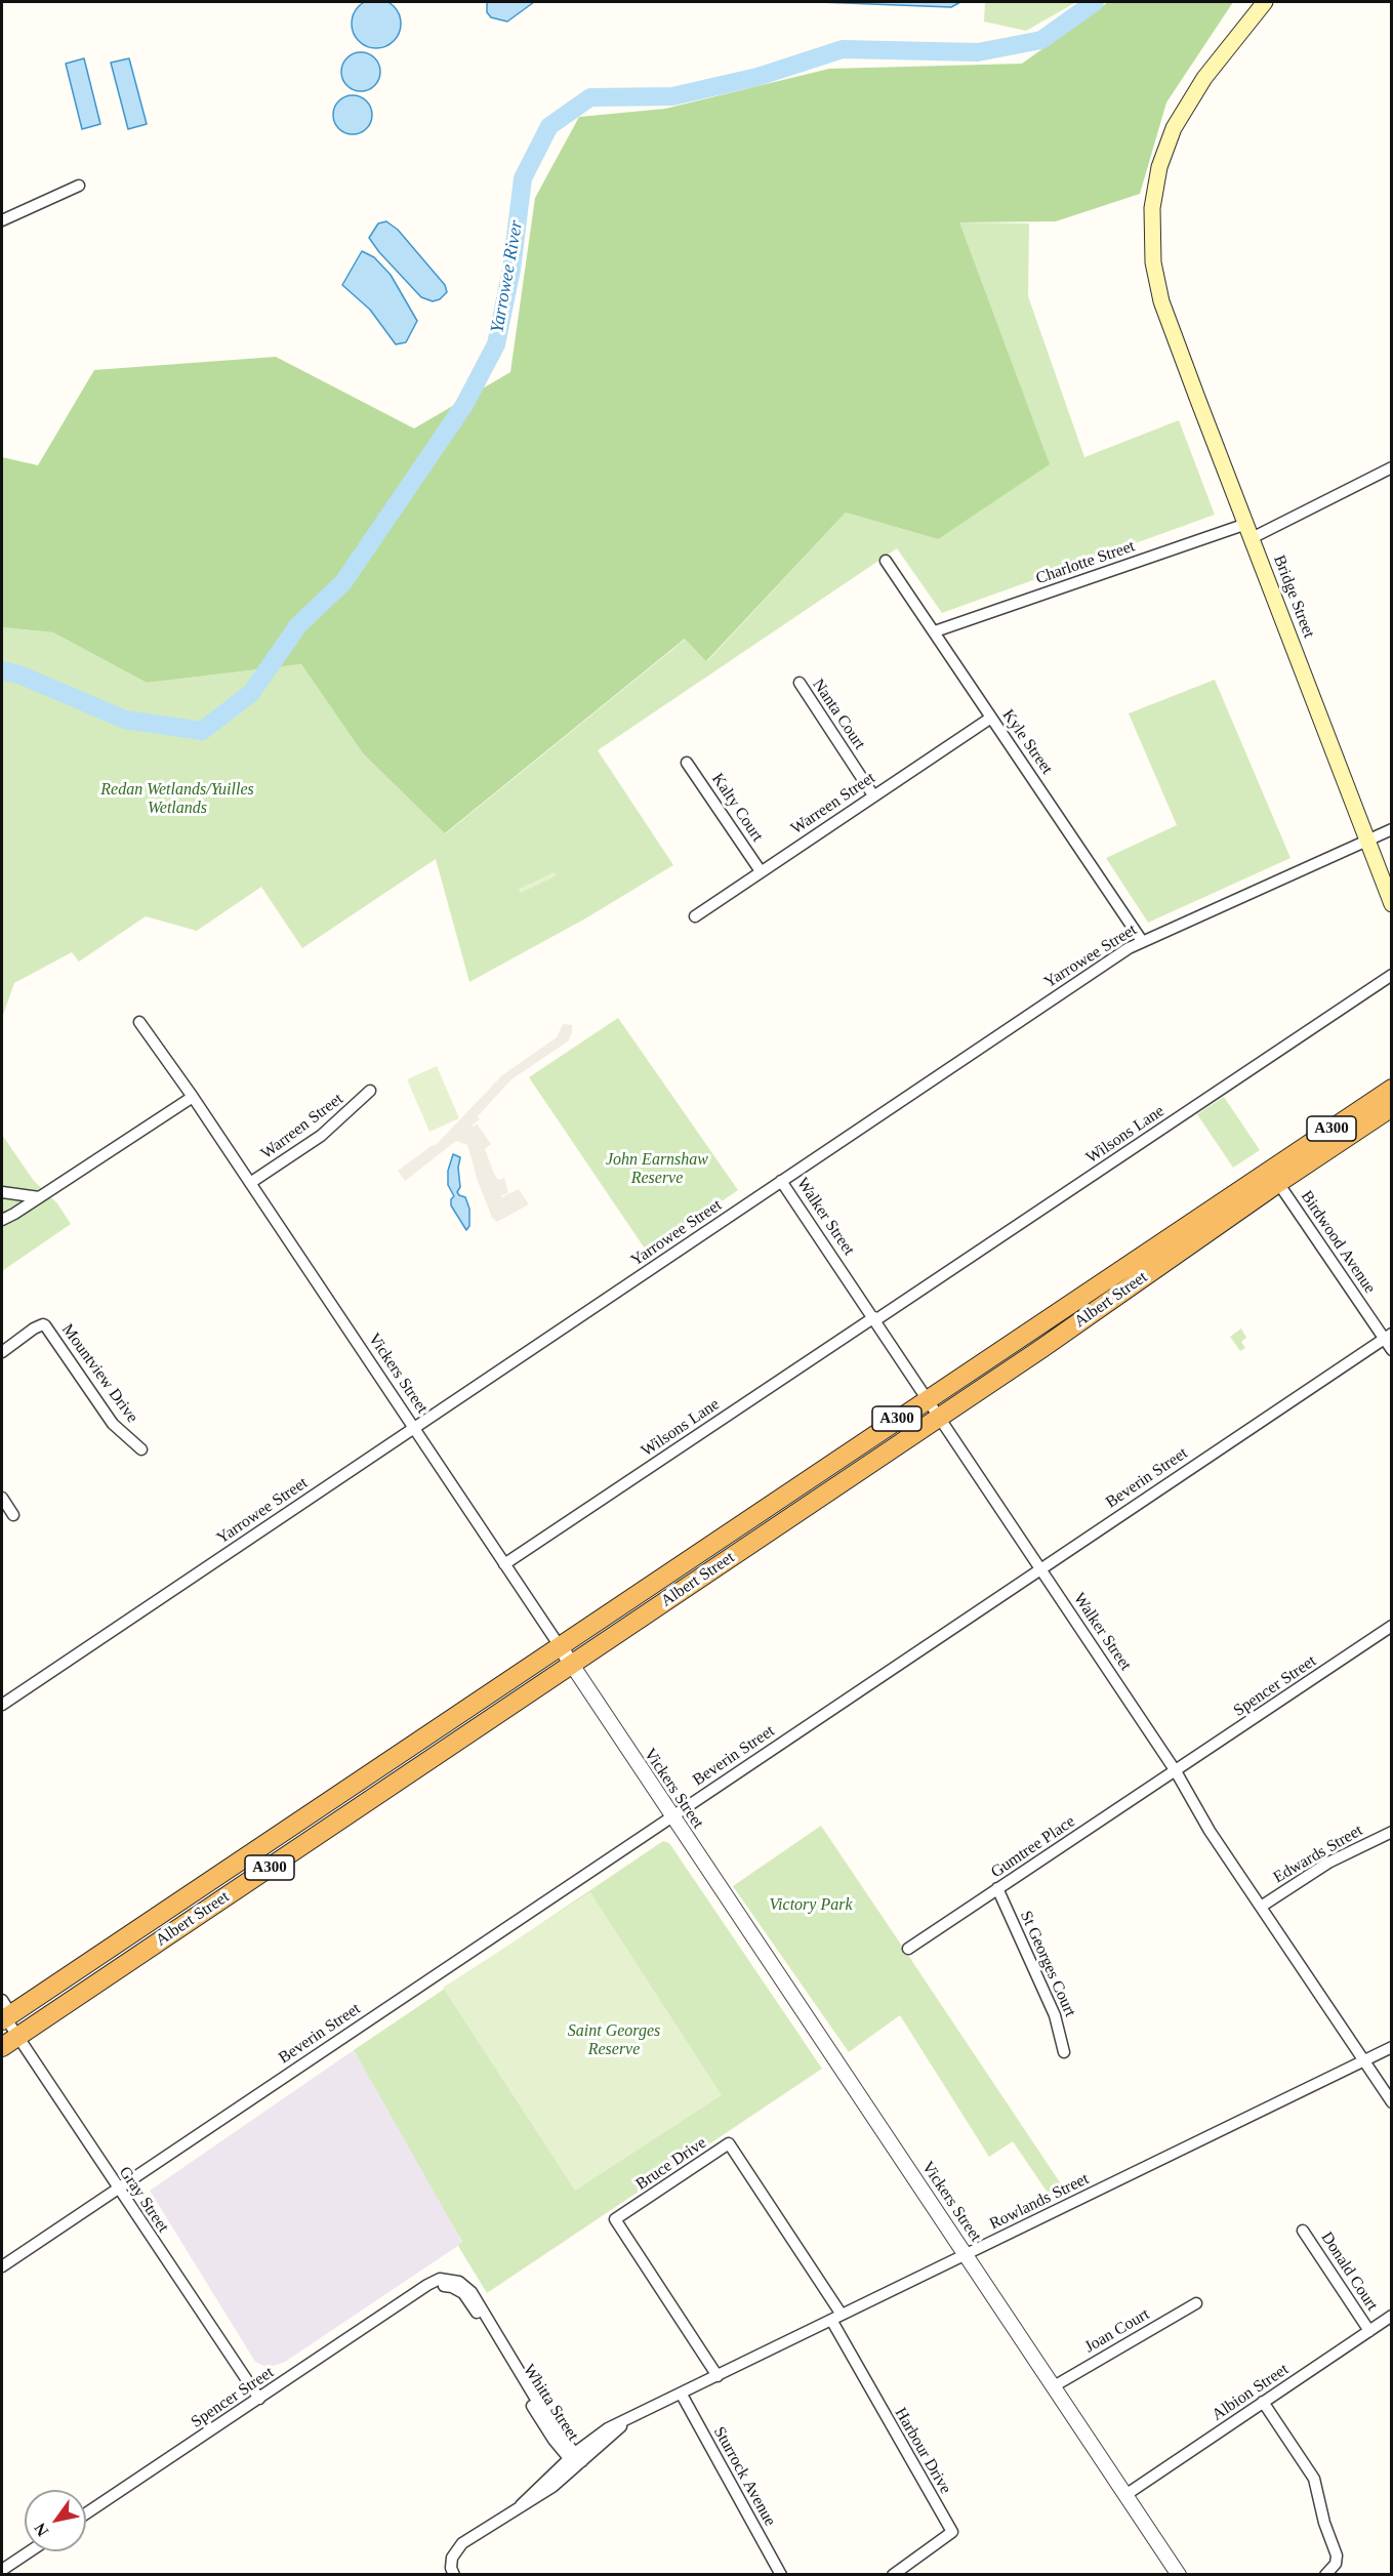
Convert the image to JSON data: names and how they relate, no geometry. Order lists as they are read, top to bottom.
{
  "streets": {
    "highway": ["A300", "Albert Street"],
    "main road": ["Bridge Street"],
    "street": [
      "Charlotte Street",
      "Nanta Court",
      "Kyle Street",
      "Warreen Street",
      "Kalty Court",
      "Yarrowee Street",
      "Wilsons Lane",
      "Walker Street",
      "Birdwood Avenue",
      "Mountview Drive",
      "Vickers Street",
      "Beverin Street",
      "Spencer Street",
      "Gumtree Place",
      "Edwards Street",
      "St Georges Court",
      "Bruce Drive",
      "Gray Street",
      "Rowlands Street",
      "Donald Court",
      "Joan Court",
      "Albion Street",
      "Whitta Street",
      "Harbour Drive",
      "Sturrock Avenue"
    ]
  },
  "crossings": [
    ["Charlotte Street", "Bridge Street"],
    ["Charlotte Street", "Kyle Street"],
    ["Bridge Street", "Yarrowee Street"],
    ["Nanta Court", "Warreen Street"],
    ["Kyle Street", "Warreen Street"],
    ["Kyle Street", "Yarrowee Street"],
    ["Warreen Street", "Kalty Court"],
    ["Warreen Street", "Vickers Street"],
    ["Yarrowee Street", "Walker Street"],
    ["Yarrowee Street", "Vickers Street"],
    ["Wilsons Lane", "Walker Street"],
    ["Wilsons Lane", "Vickers Street"],
    ["Walker Street", "Albert Street"],
    ["Walker Street", "Beverin Street"],
    ["Walker Street", "Spencer Street"],
    ["Walker Street", "Gumtree Place"],
    ["Walker Street", "Edwards Street"],
    ["Walker Street", "Rowlands Street"],
    ["Birdwood Avenue", "Albert Street"],
    ["Birdwood Avenue", "Beverin Street"],
    ["Albert Street", "Vickers Street"],
    ["Albert Street", "Gray Street"],
    ["Vickers Street", "Beverin Street"],
    ["Vickers Street", "Rowlands Street"],
    ["Vickers Street", "Joan Court"],
    ["Vickers Street", "Albion Street"],
    ["Beverin Street", "Gray Street"],
    ["Spencer Street", "Gumtree Place"],
    ["Spencer Street", "Gray Street"],
    ["Spencer Street", "Whitta Street"],
    ["Gumtree Place", "St Georges Court"],
    ["Bruce Drive", "Rowlands Street"],
    ["Rowlands Street", "Whitta Street"],
    ["Rowlands Street", "Harbour Drive"],
    ["Rowlands Street", "Sturrock Avenue"],
    ["Donald Court", "Albion Street"]
  ],
  "water": ["Yarrowee River"],
  "parks": [
    "Redan Wetlands/Yuilles Wetlands",
    "John Earnshaw Reserve",
    "Victory Park",
    "Saint Georges Reserve"
  ],
  "north": "bottom left"
}
